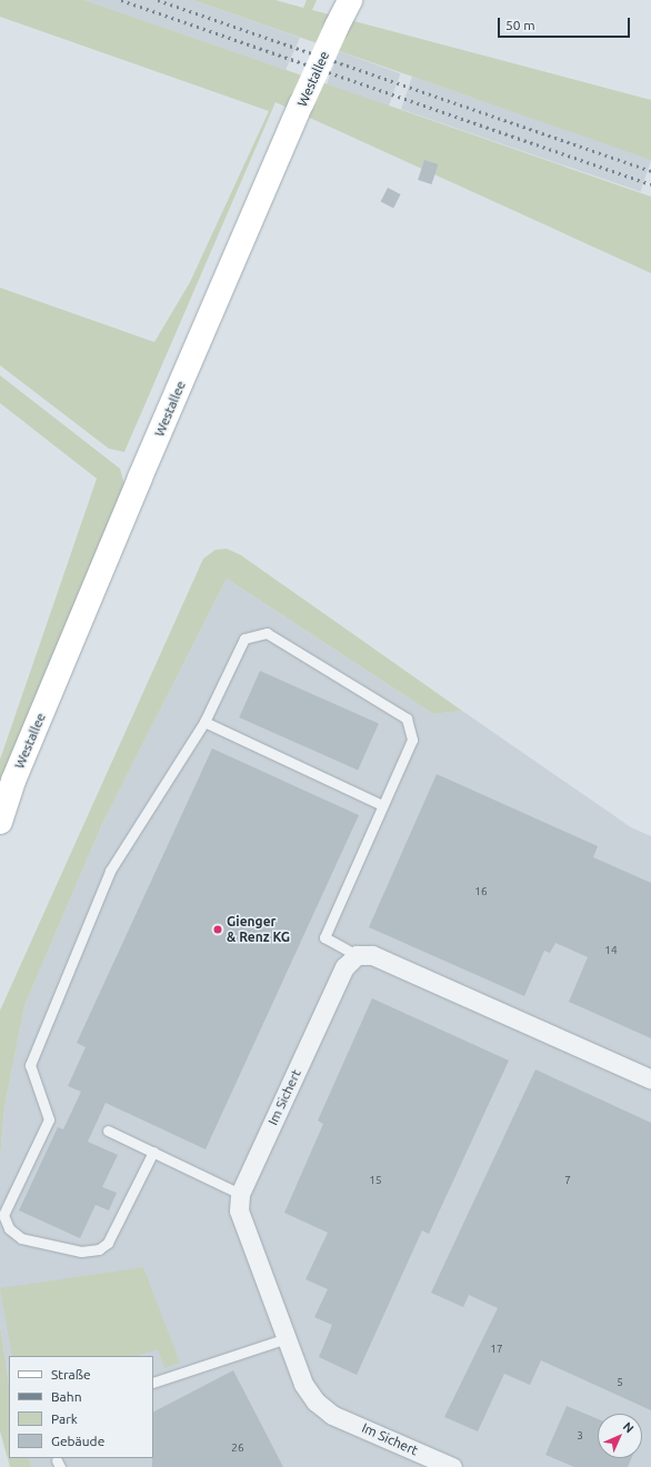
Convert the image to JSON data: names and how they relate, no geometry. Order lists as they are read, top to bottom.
{
  "streets": {
    "main road": ["Westallee"],
    "street": ["Im Sichert"]
  },
  "places": ["Gienger & Renz KG"],
  "house_numbers": [
    "16",
    "14",
    "15",
    "7",
    "17",
    "5",
    "3",
    "26"
  ],
  "legend": [
    "Straße",
    "Bahn",
    "Park",
    "Gebäude"
  ],
  "scale_bar": "50 m",
  "north": "top right"
}
